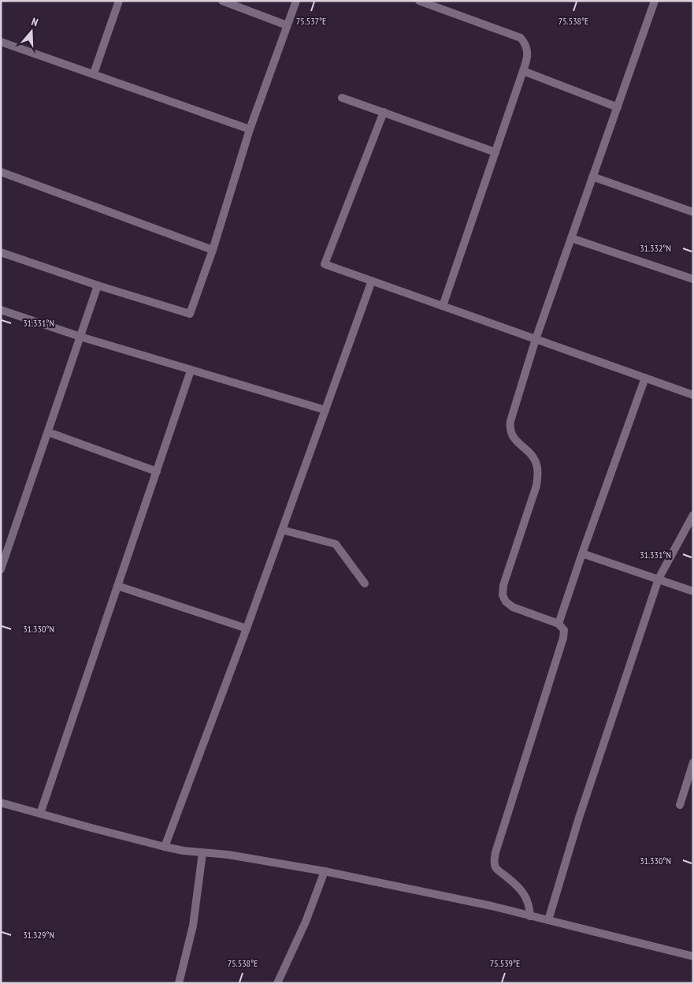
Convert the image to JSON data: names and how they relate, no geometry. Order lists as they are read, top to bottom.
{
  "north": "top",
  "coordinates": [
    "75.537°E",
    "75.538°E",
    "31.332°N",
    "31.331°N",
    "31.330°N",
    "31.329°N",
    "75.539°E"
  ]
}
